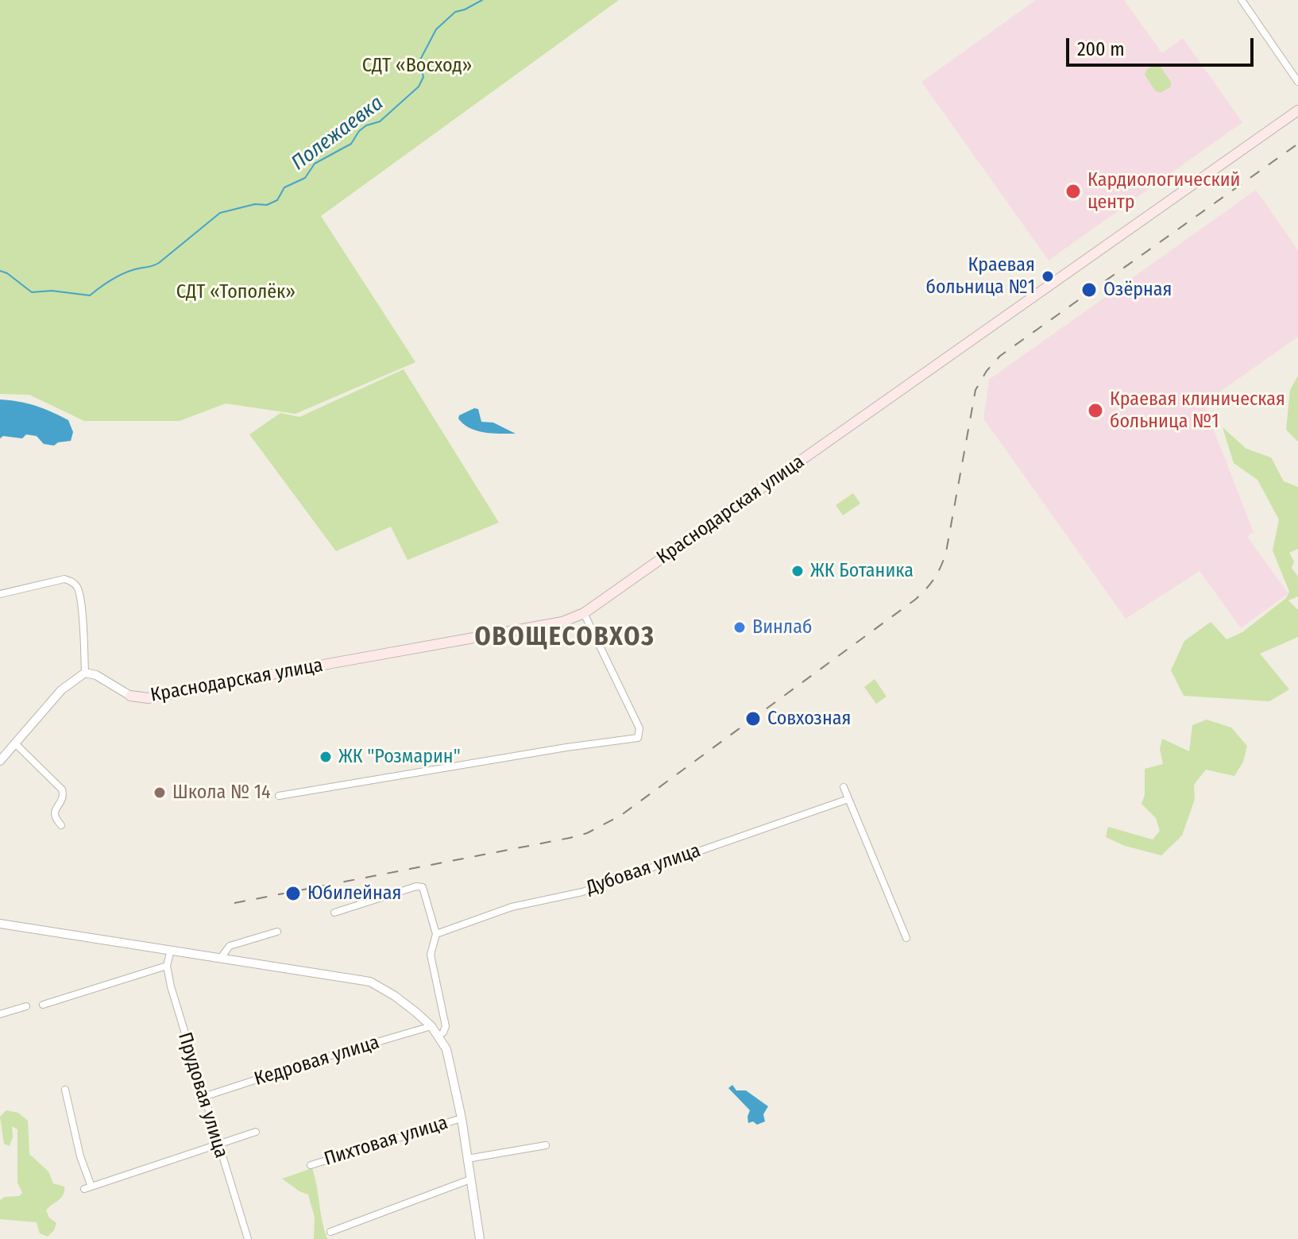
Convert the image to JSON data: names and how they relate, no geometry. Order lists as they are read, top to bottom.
{
  "streets": {
    "main road": ["Краснодарская улица"],
    "street": [
      "Дубовая улица",
      "Кедровая улица",
      "Прудовая улица",
      "Пихтовая улица"
    ]
  },
  "crossings": [
    ["Кедровая улица", "Прудовая улица"]
  ],
  "districts": ["ОВОЩЕСОВХОЗ"],
  "water": ["Полежаевка"],
  "parks": ["СДТ «Восход»", "СДТ «Тополёк»"],
  "places": [
    "Кардиологический центр",
    "Краевая больница №1",
    "Озёрная",
    "Краевая клиническая больница №1",
    "ЖК Ботаника",
    "Винлаб",
    "Совхозная",
    "ЖК \"Розмарин\"",
    "Школа № 14",
    "Юбилейная"
  ],
  "scale_bar": "200 m"
}
